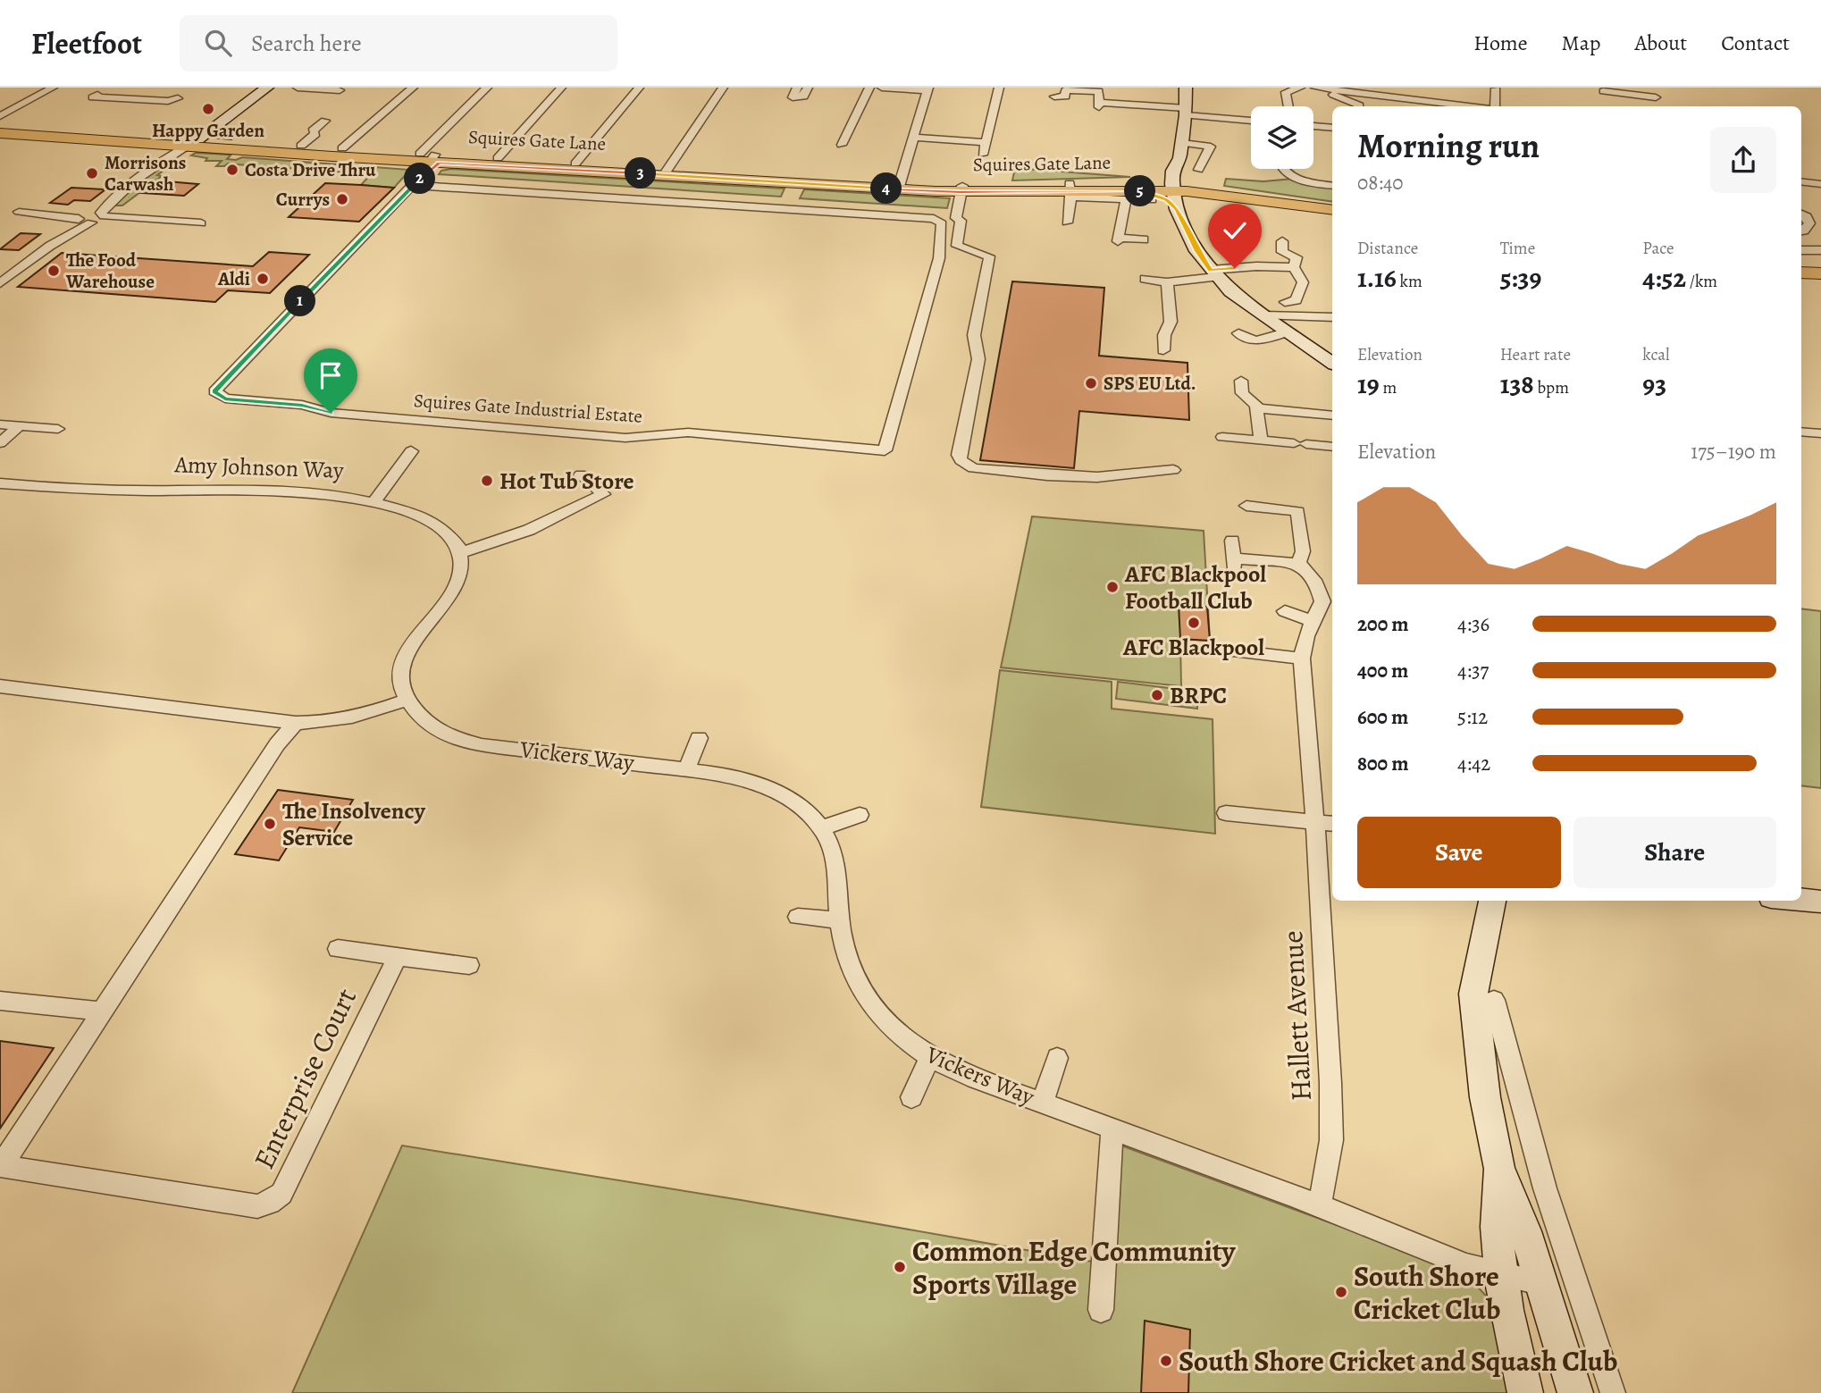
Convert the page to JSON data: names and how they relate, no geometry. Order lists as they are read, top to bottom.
{
  "streets": {
    "main road": ["Squires Gate Lane"],
    "street": [
      "Squires Gate Industrial Estate",
      "Amy Johnson Way",
      "Vickers Way",
      "Hallett Avenue",
      "Enterprise Court"
    ]
  },
  "crossings": [
    ["Vickers Way", "Hallett Avenue"]
  ],
  "places": [
    "Happy Garden",
    "Costa Drive Thru",
    "Morrisons Carwash",
    "Currys",
    "The Food Warehouse",
    "Aldi",
    "SPS EU Ltd.",
    "Hot Tub Store",
    "AFC Blackpool Football Club",
    "AFC Blackpool",
    "BRPC",
    "The Insolvency Service",
    "Common Edge Community Sports Village",
    "South Shore Cricket Club",
    "South Shore Cricket and Squash Club"
  ],
  "page": {
    "header": "Fleetfoot",
    "search": "Search here",
    "nav": [
      "Home",
      "Map",
      "About",
      "Contact"
    ],
    "heading": ["Morning run", "08:40"],
    "pins": [
      "3",
      "2",
      "4",
      "5",
      "1"
    ],
    "stats": [
      ["Distance", "1.16 km"],
      ["Time", "5:39"],
      ["Pace", "4:52 /km"],
      ["Elevation", "19 m"],
      ["Heart rate", "138 bpm"],
      ["kcal", "93"]
    ],
    "chart": ["Elevation", "175–190 m"],
    "list": [
      {
        "name": "200 m",
        "note": "4:36"
      },
      {
        "name": "400 m",
        "note": "4:37"
      },
      {
        "name": "600 m",
        "note": "5:12"
      },
      {
        "name": "800 m",
        "note": "4:42"
      }
    ],
    "buttons": ["Save", "Share"]
  }
}
